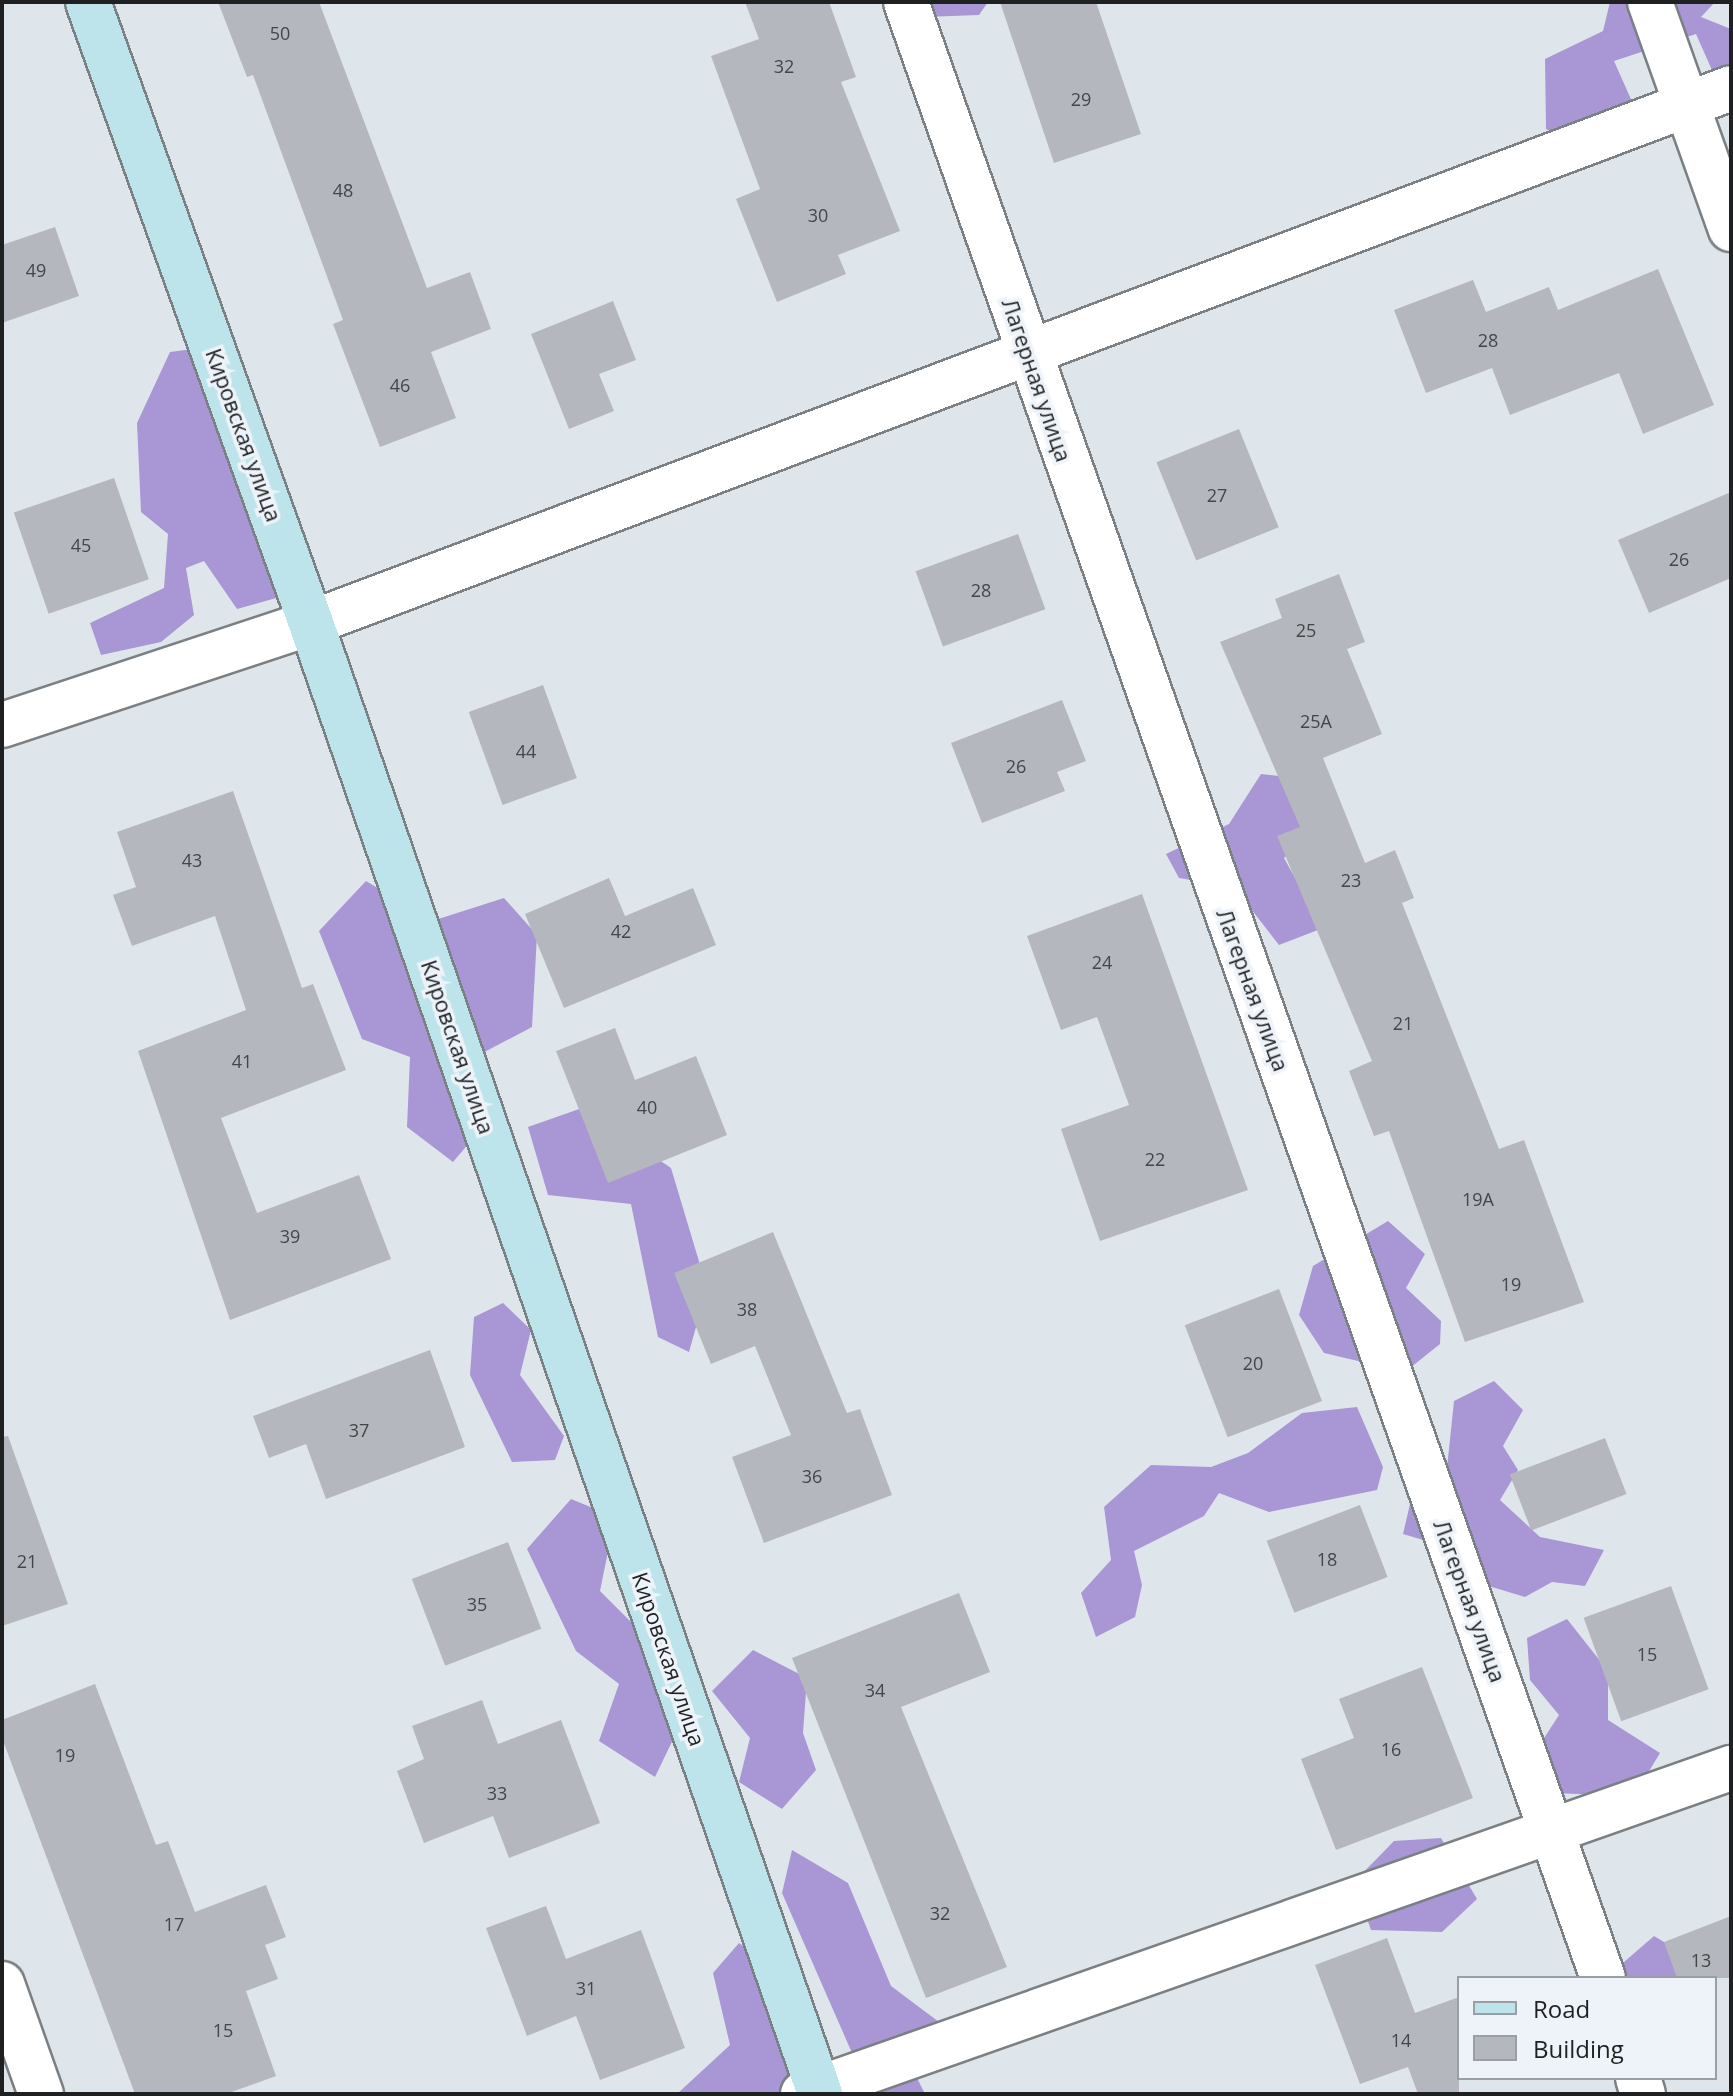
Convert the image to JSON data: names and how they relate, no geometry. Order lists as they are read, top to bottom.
{
  "streets": {
    "street": ["Лагерная улица", "Кировская улица"]
  },
  "house_numbers": [
    "50",
    "32",
    "29",
    "48",
    "30",
    "49",
    "28",
    "46",
    "27",
    "45",
    "26",
    "28",
    "25",
    "25А",
    "44",
    "26",
    "43",
    "23",
    "42",
    "24",
    "21",
    "41",
    "40",
    "22",
    "19А",
    "39",
    "19",
    "38",
    "20",
    "37",
    "36",
    "18",
    "21",
    "35",
    "15",
    "34",
    "16",
    "19",
    "33",
    "32",
    "17",
    "13",
    "31",
    "15",
    "14"
  ],
  "legend": ["Road", "Building"]
}
